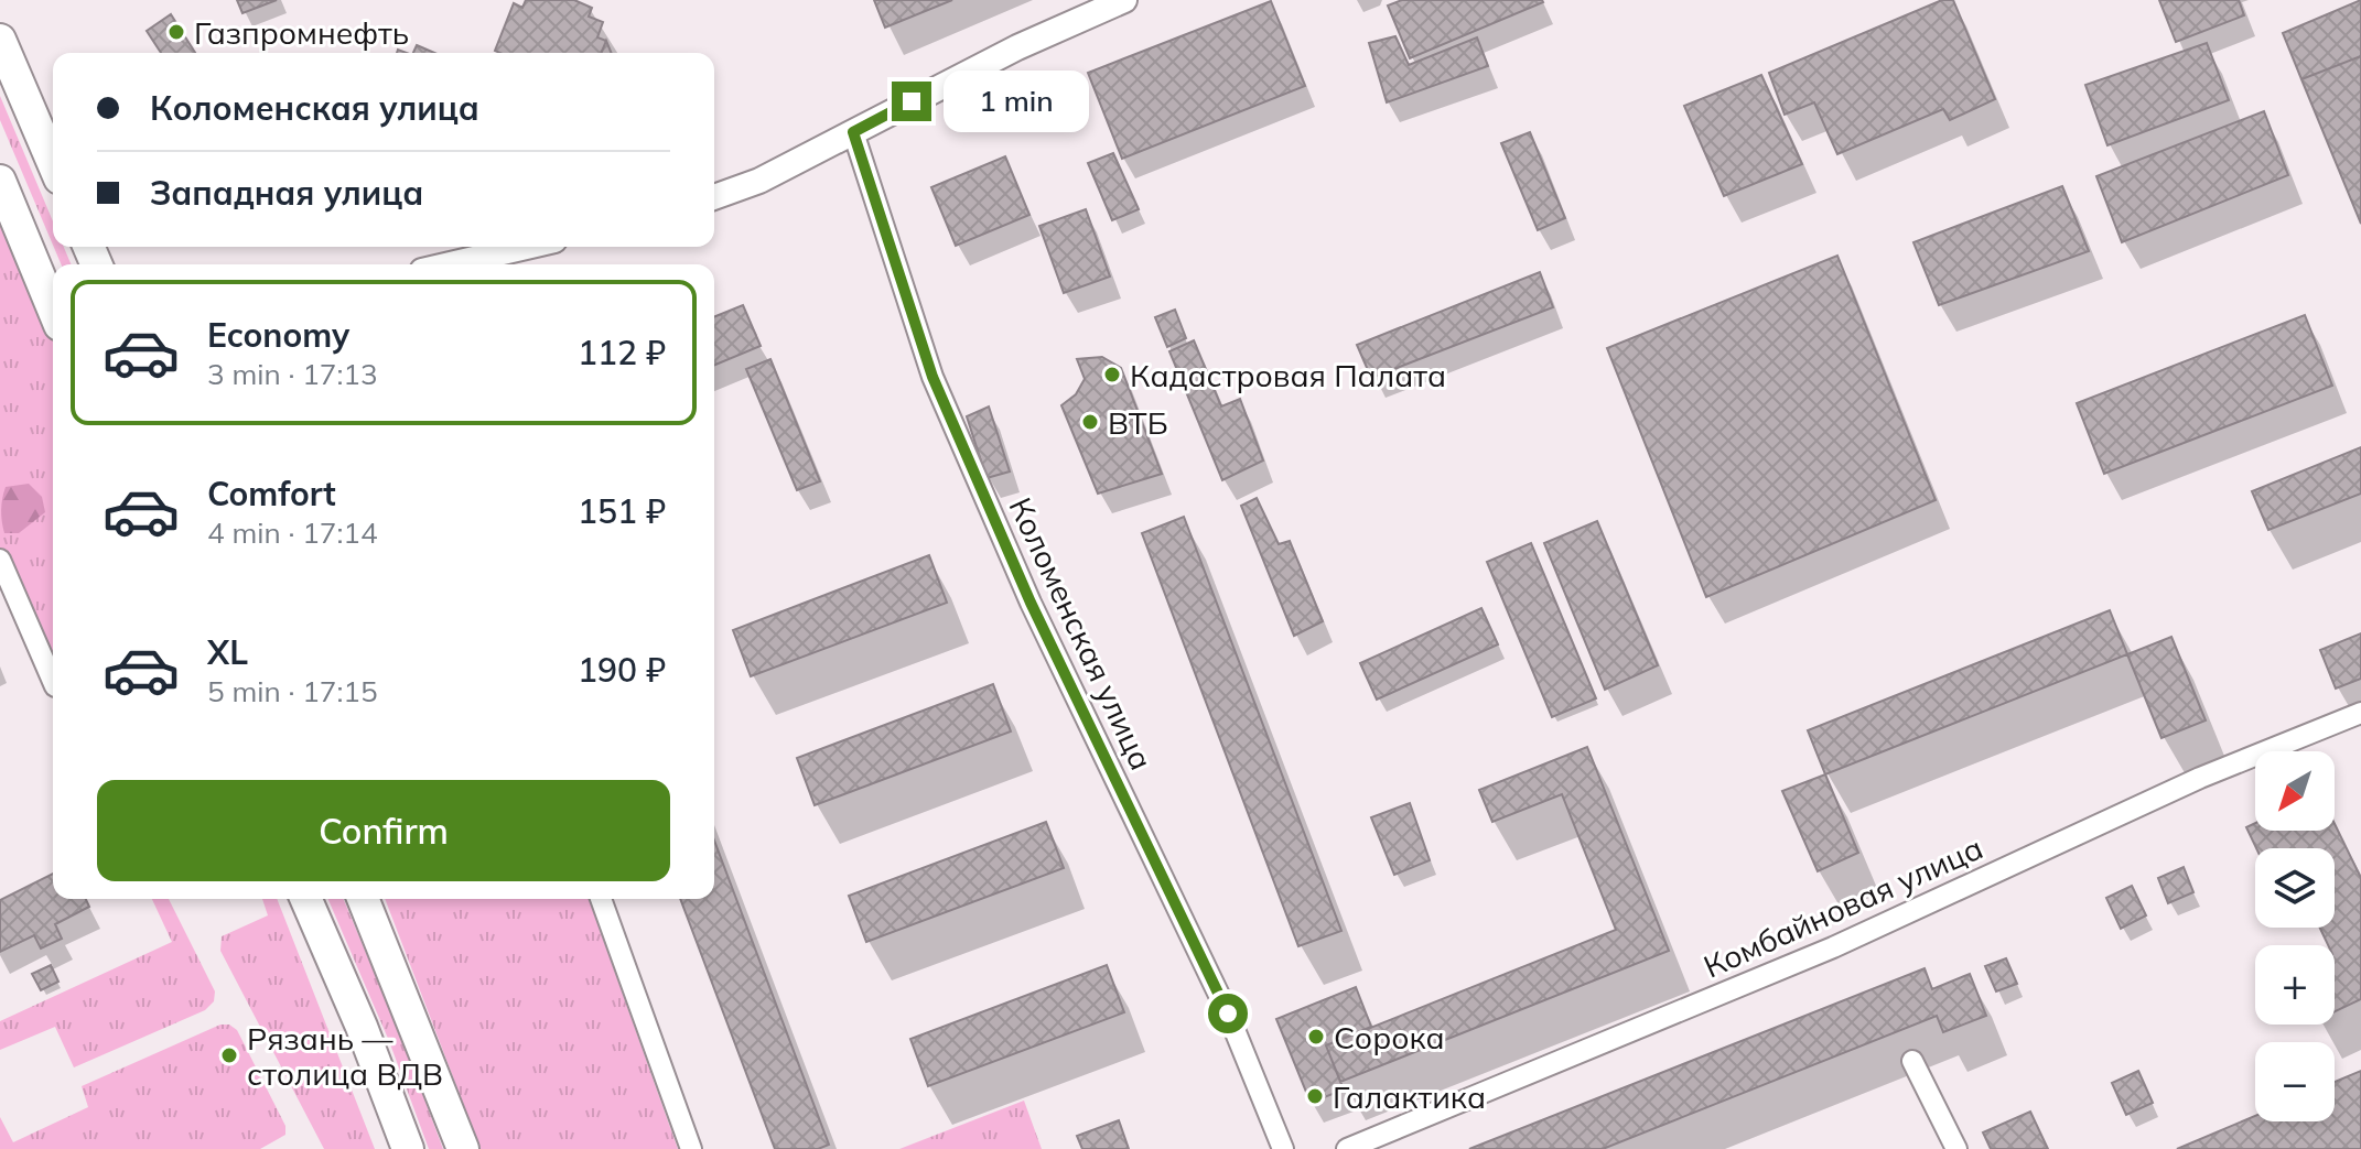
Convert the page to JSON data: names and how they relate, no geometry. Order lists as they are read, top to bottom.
{
  "streets": {
    "street": ["Коломенская улица", "Комбайновая улица"]
  },
  "places": [
    "Газпромнефть",
    "Кадастровая Палата",
    "ВТБ",
    "Сорока",
    "Рязань — столица ВДВ",
    "Галактика"
  ],
  "north": "bottom left",
  "page": {
    "banner": ["Коломенская улица", "Западная улица"],
    "bubble": "1 min",
    "list": [
      {
        "name": "Economy",
        "note": "3 min · 17:13",
        "value": "112 ₽"
      },
      {
        "name": "Comfort",
        "note": "4 min · 17:14",
        "value": "151 ₽"
      },
      {
        "name": "XL",
        "note": "5 min · 17:15",
        "value": "190 ₽"
      }
    ],
    "map_buttons": ["+", "−"],
    "buttons": "Confirm"
  }
}
